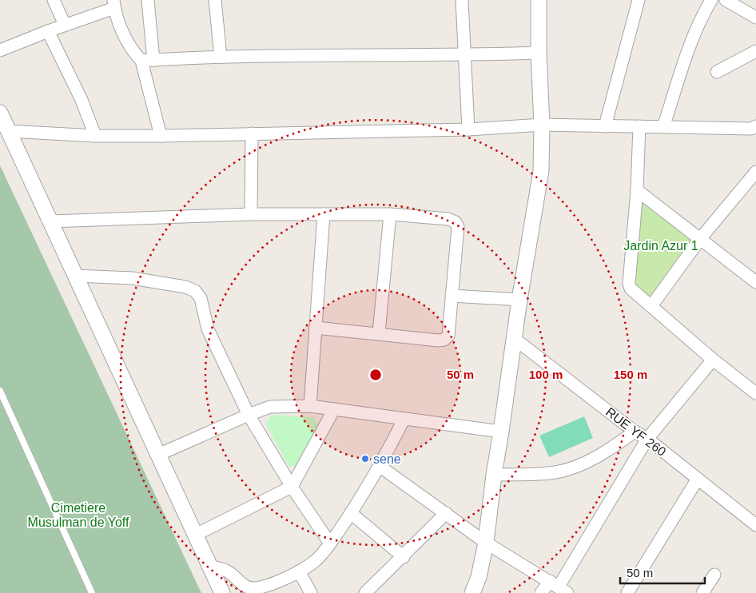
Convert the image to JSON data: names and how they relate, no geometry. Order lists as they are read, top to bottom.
{
  "streets": {
    "street": ["RUE YF 260"]
  },
  "parks": ["Jardin Azur 1", "Cimetiere Musulman de Yoff"],
  "places": ["sene"],
  "scale_bar": "50 m",
  "rings": ["50 m", "100 m", "150 m"]
}
